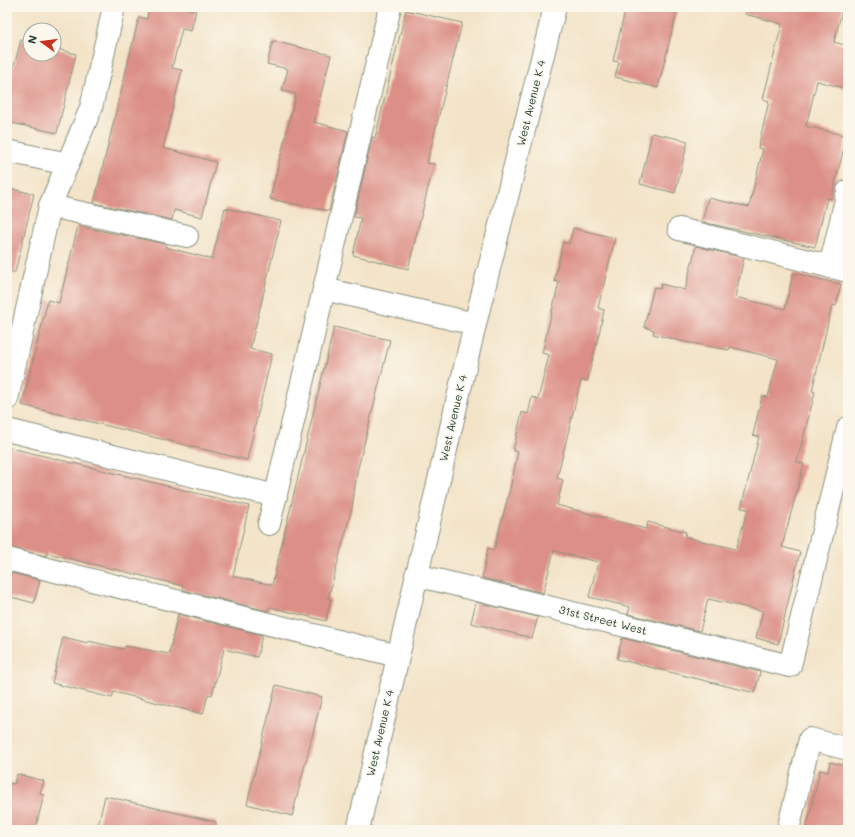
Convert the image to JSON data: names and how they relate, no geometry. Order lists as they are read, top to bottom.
{
  "streets": {
    "street": ["West Avenue K 4", "31st Street West"]
  },
  "crossings": [
    ["West Avenue K 4", "31st Street West"]
  ],
  "north": "left"
}
